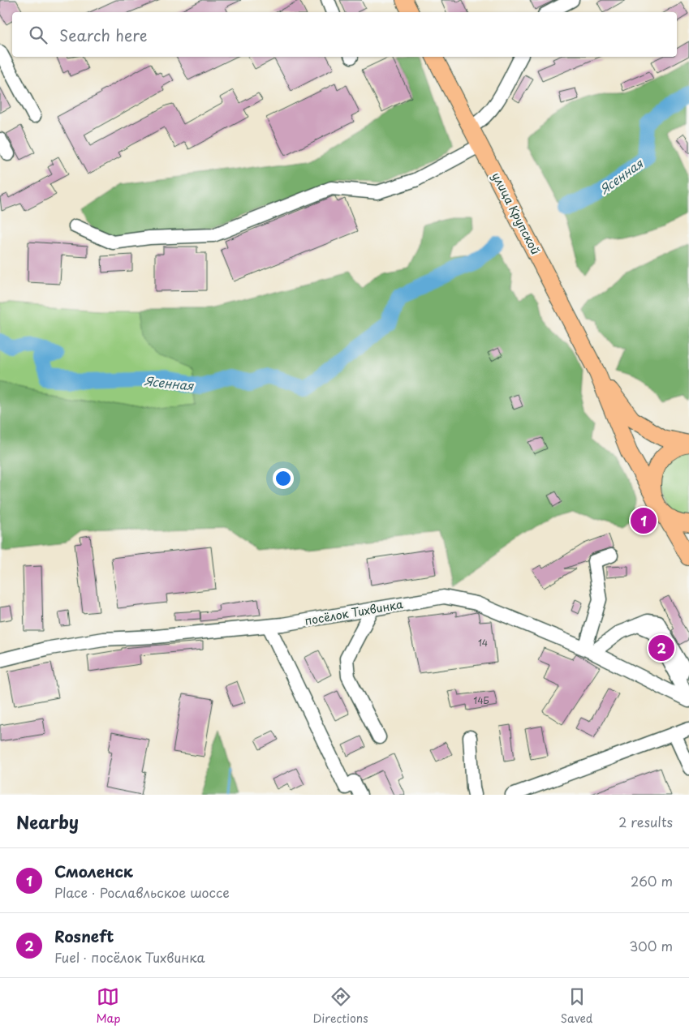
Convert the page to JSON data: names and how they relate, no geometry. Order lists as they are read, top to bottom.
{
  "streets": {
    "main road": ["улица Крупской"],
    "street": ["посёлок Тихвинка"]
  },
  "water": ["Ясенная"],
  "house_numbers": ["14", "14Б"],
  "page": {
    "search": "Search here",
    "pins": ["1", "2"],
    "heading": ["Nearby", "2 results"],
    "list": [
      {
        "mark": "1",
        "name": "Смоленск",
        "note": "Place · Рославльское шоссе",
        "value": "260 m"
      },
      {
        "mark": "2",
        "name": "Rosneft",
        "note": "Fuel · посёлок Тихвинка",
        "value": "300 m"
      }
    ],
    "nav": ["Map", "Directions", "Saved"]
  }
}
